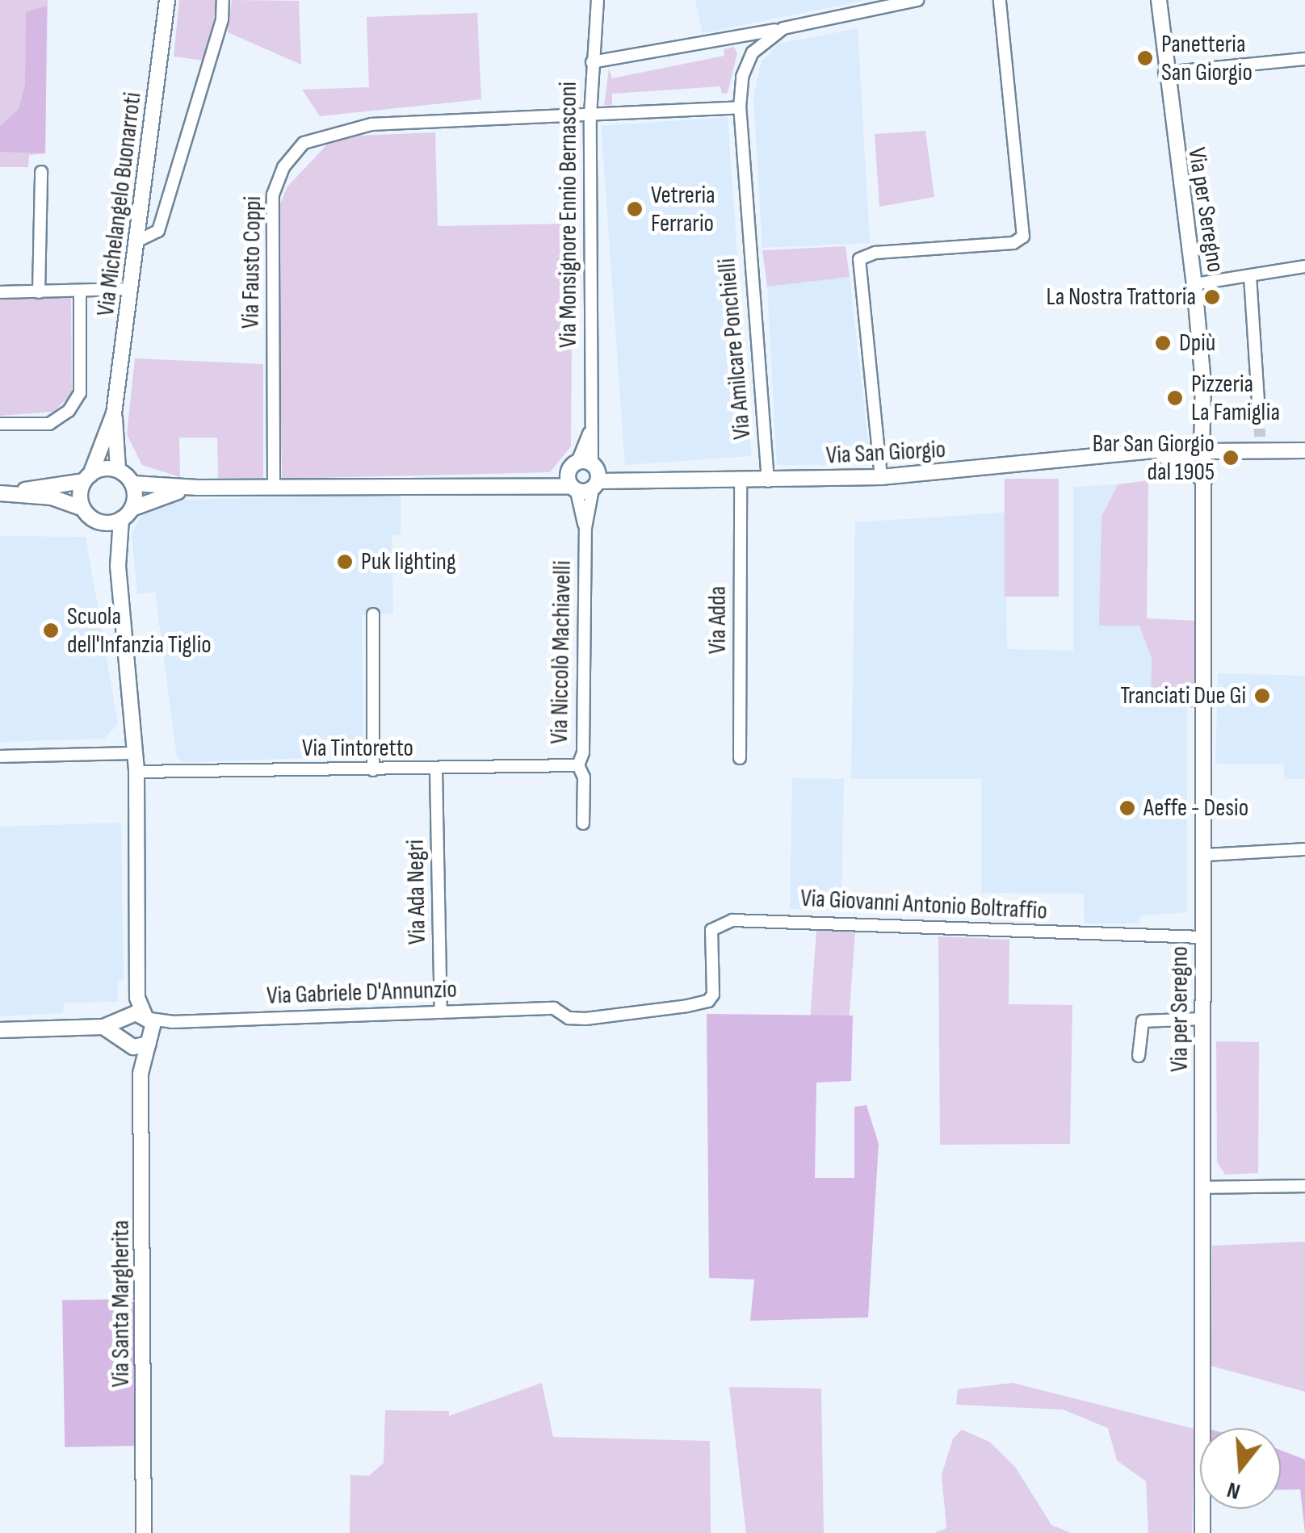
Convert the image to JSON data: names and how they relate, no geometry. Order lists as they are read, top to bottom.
{
  "streets": {
    "street": [
      "Via Michelangelo Buonarroti",
      "Via per Seregno",
      "Via Monsignore Ennio Bernasconi",
      "Via Fausto Coppi",
      "Via Amilcare Ponchielli",
      "Via San Giorgio",
      "Via Adda",
      "Via Niccolò Machiavelli",
      "Via Tintoretto",
      "Via Ada Negri",
      "Via Giovanni Antonio Boltraffio",
      "Via Gabriele D'Annunzio",
      "Via Santa Margherita"
    ]
  },
  "crossings": [
    ["Via per Seregno", "Via San Giorgio"],
    ["Via per Seregno", "Via Giovanni Antonio Boltraffio"],
    ["Via Monsignore Ennio Bernasconi", "Via Fausto Coppi"],
    ["Via Monsignore Ennio Bernasconi", "Via San Giorgio"],
    ["Via Monsignore Ennio Bernasconi", "Via Niccolò Machiavelli"],
    ["Via Fausto Coppi", "Via Amilcare Ponchielli"],
    ["Via Fausto Coppi", "Via San Giorgio"],
    ["Via Amilcare Ponchielli", "Via San Giorgio"],
    ["Via San Giorgio", "Via Adda"],
    ["Via San Giorgio", "Via Niccolò Machiavelli"],
    ["Via Niccolò Machiavelli", "Via Tintoretto"],
    ["Via Tintoretto", "Via Ada Negri"],
    ["Via Ada Negri", "Via Gabriele D'Annunzio"],
    ["Via Giovanni Antonio Boltraffio", "Via Gabriele D'Annunzio"]
  ],
  "places": [
    "Panetteria San Giorgio",
    "Vetreria Ferrario",
    "La Nostra Trattoria",
    "Dpiù",
    "Pizzeria La Famiglia",
    "Bar San Giorgio dal 1905",
    "Puk lighting",
    "Scuola dell'Infanzia Tiglio",
    "Tranciati Due Gi",
    "Aeffe - Desio"
  ],
  "north": "bottom"
}
